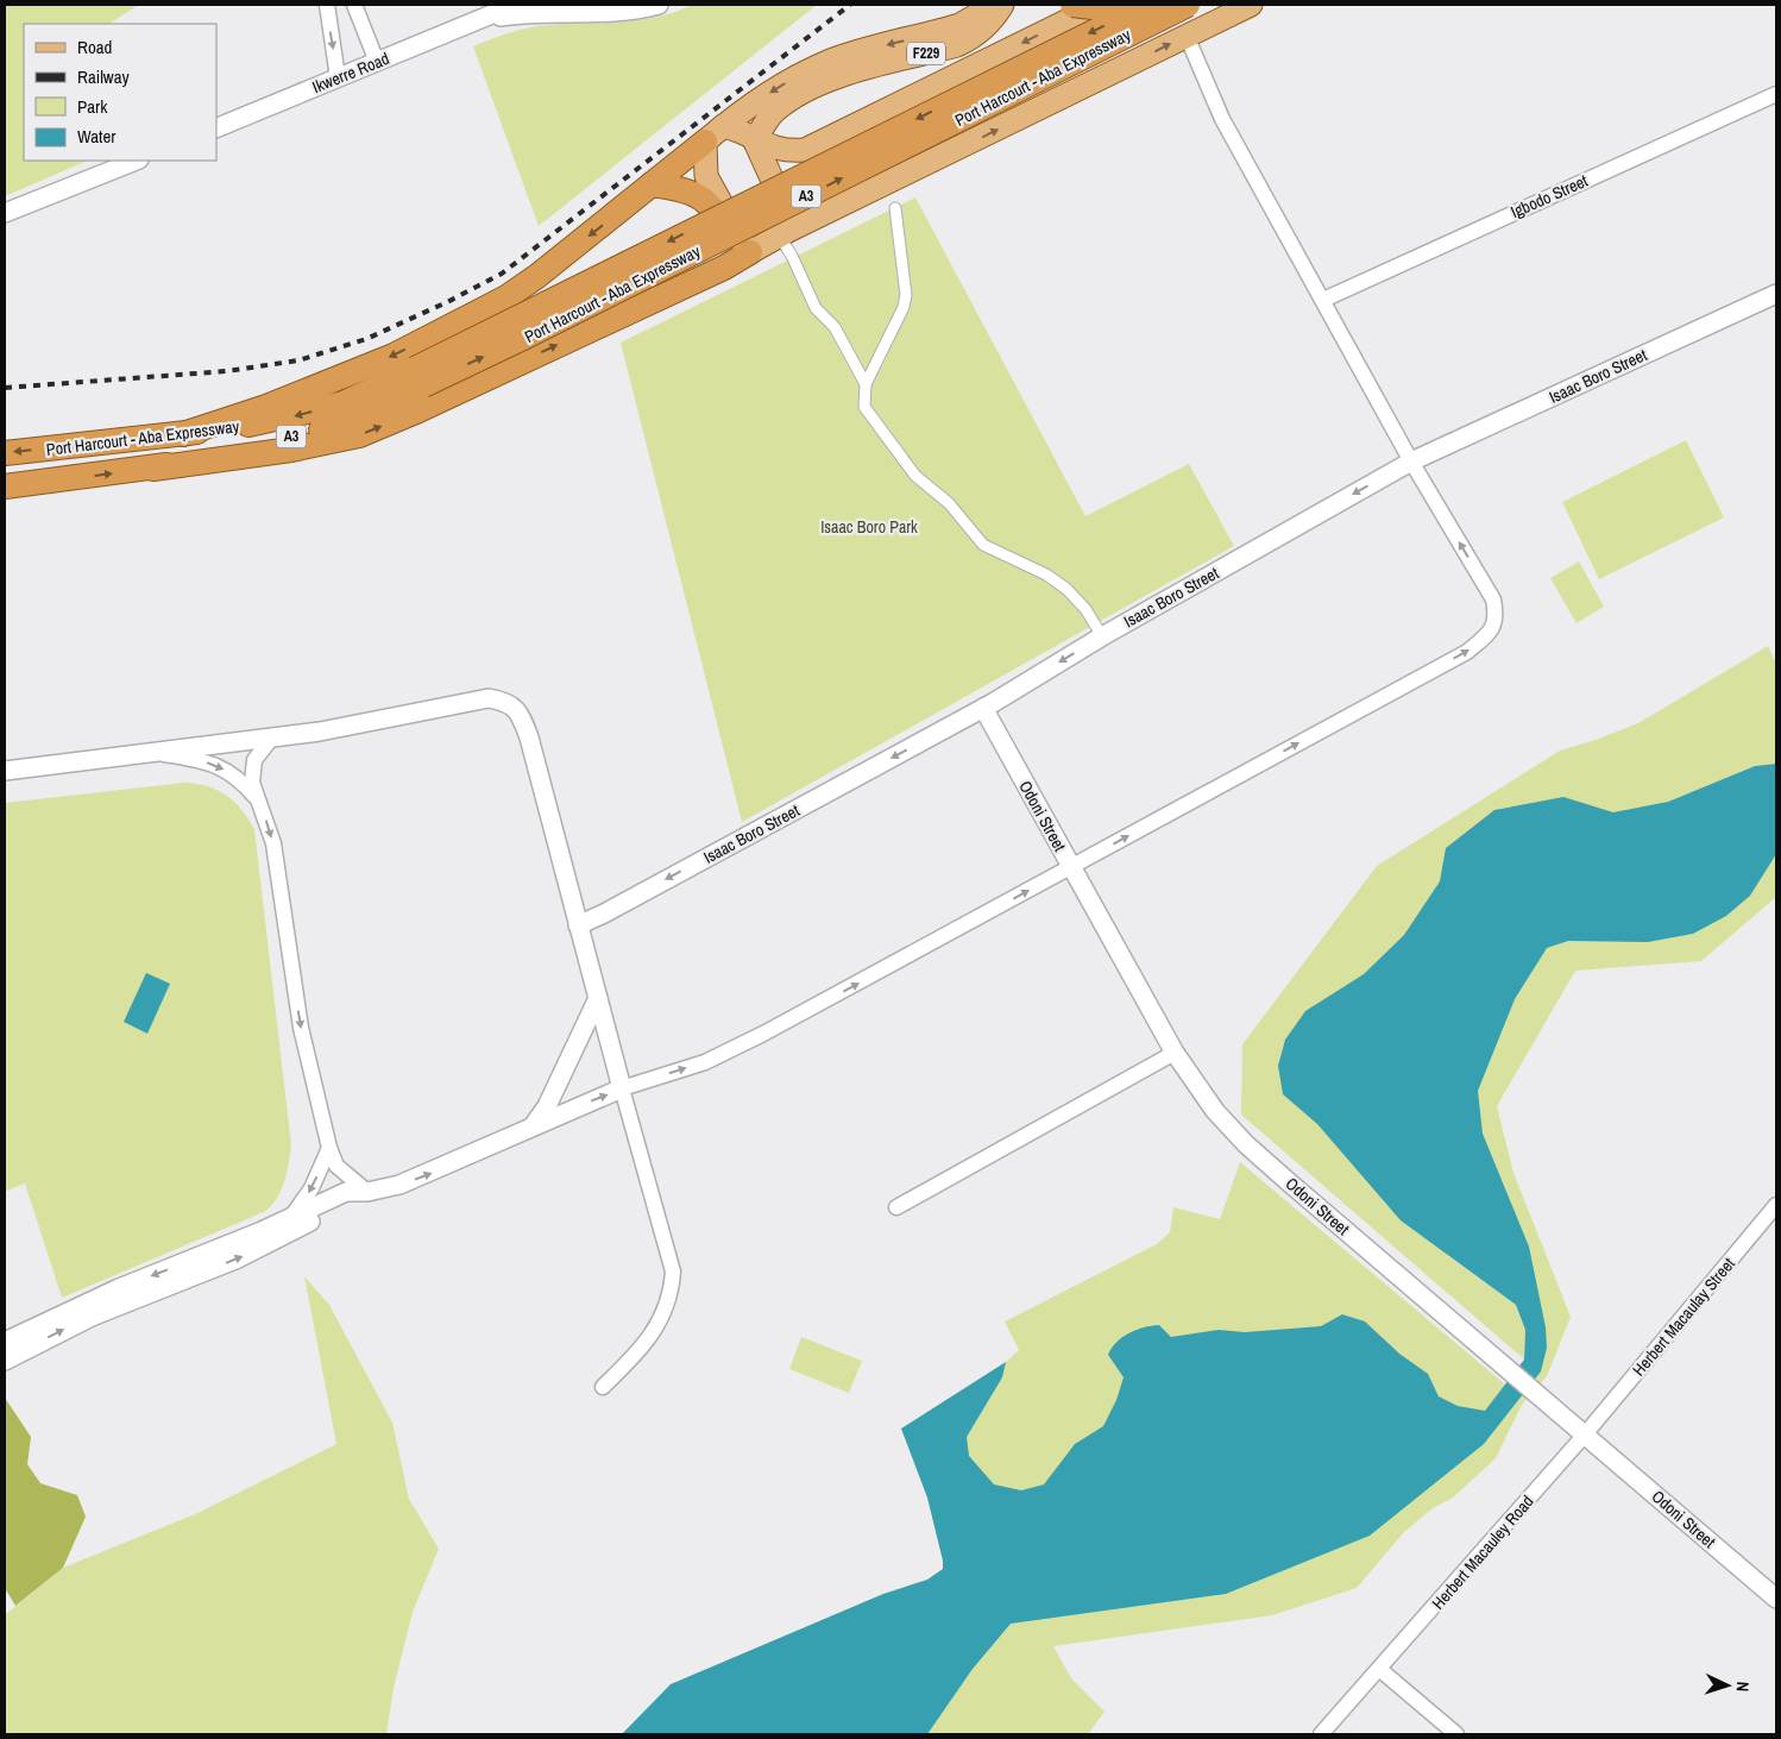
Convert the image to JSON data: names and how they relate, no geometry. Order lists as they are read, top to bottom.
{
  "streets": {
    "highway": ["Port Harcourt - Aba Expressway", "A3"],
    "main road": ["F229"],
    "street": [
      "Ikwerre Road",
      "Igbodo Street",
      "Isaac Boro Street",
      "Odoni Street",
      "Herbert Macaulay Street",
      "Herbert Macauley Road"
    ]
  },
  "crossings": [
    ["Isaac Boro Street", "Odoni Street"],
    ["Odoni Street", "Herbert Macaulay Street"],
    ["Odoni Street", "Herbert Macauley Road"],
    ["Herbert Macaulay Street", "Herbert Macauley Road"]
  ],
  "one_way": ["Isaac Boro Street"],
  "parks": ["Isaac Boro Park"],
  "legend": [
    "Road",
    "Railway",
    "Park",
    "Water"
  ],
  "north": "right"
}
